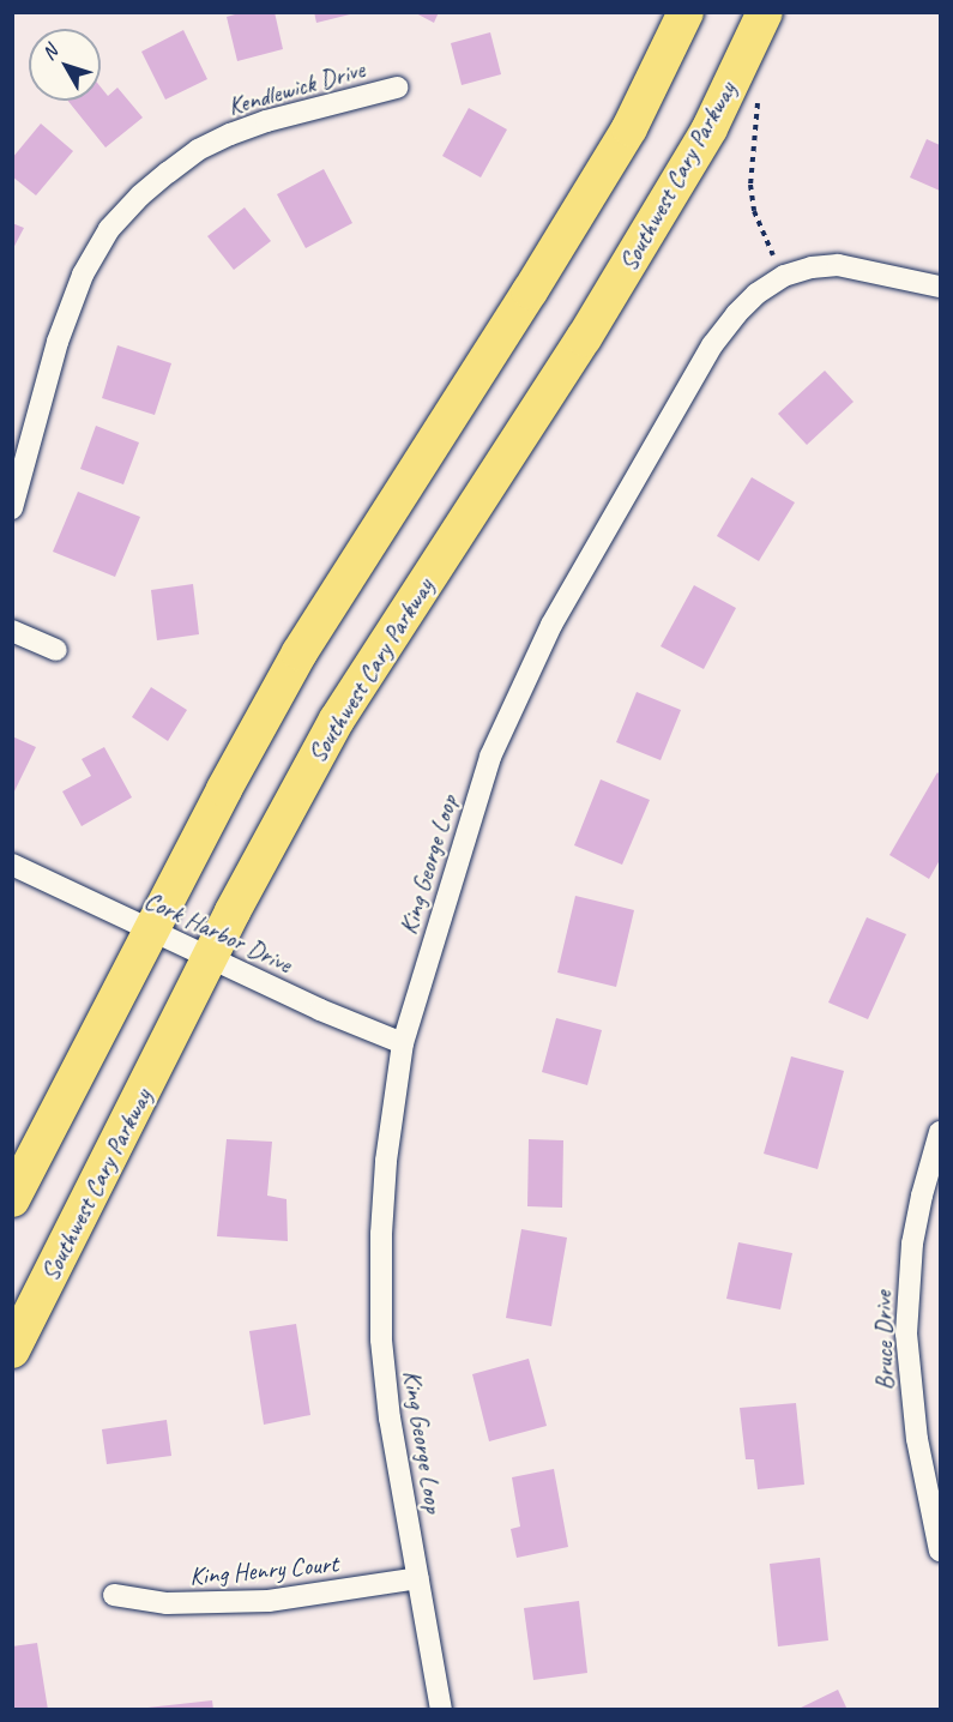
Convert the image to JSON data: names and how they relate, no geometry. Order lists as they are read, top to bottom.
{
  "streets": {
    "main road": ["Southwest Cary Parkway"],
    "street": [
      "Kendlewick Drive",
      "King George Loop",
      "Cork Harbor Drive",
      "Bruce Drive",
      "King Henry Court"
    ]
  },
  "crossings": [
    ["Southwest Cary Parkway", "Cork Harbor Drive"],
    ["King George Loop", "Cork Harbor Drive"],
    ["King George Loop", "King Henry Court"]
  ],
  "north": "top left"
}
